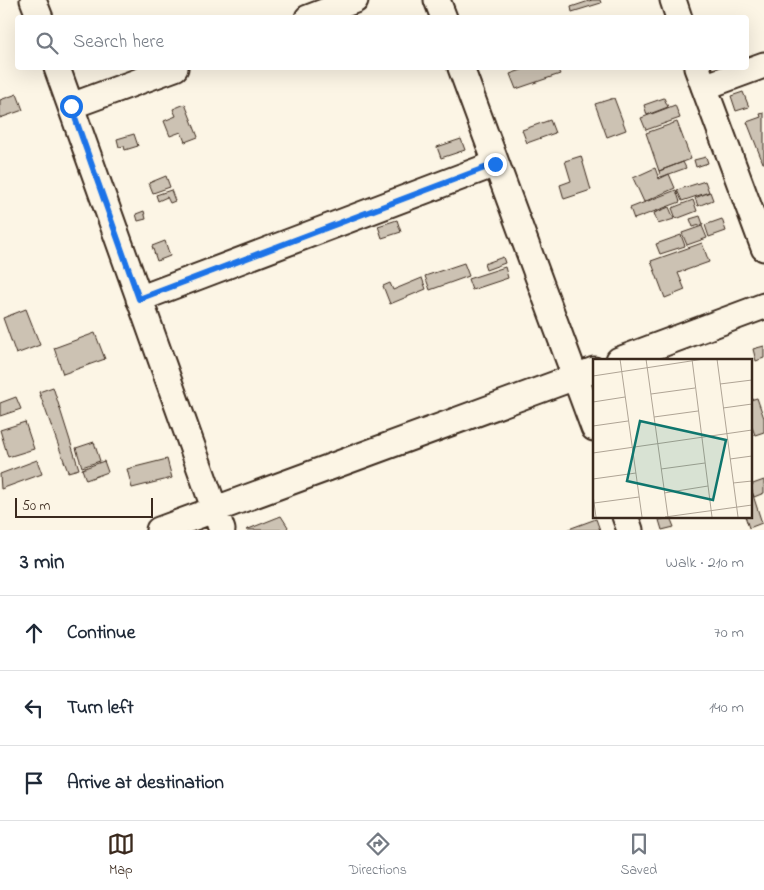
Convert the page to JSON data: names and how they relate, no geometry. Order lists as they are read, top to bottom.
{
  "scale_bar": "50 m",
  "page": {
    "search": "Search here",
    "scale": "50 m",
    "heading": ["3 min", "Walk · 210 m"],
    "list": [
      ["Continue", "70 m"],
      ["Turn left", "140 m"],
      "Arrive at destination"
    ],
    "nav": ["Map", "Directions", "Saved"]
  }
}
